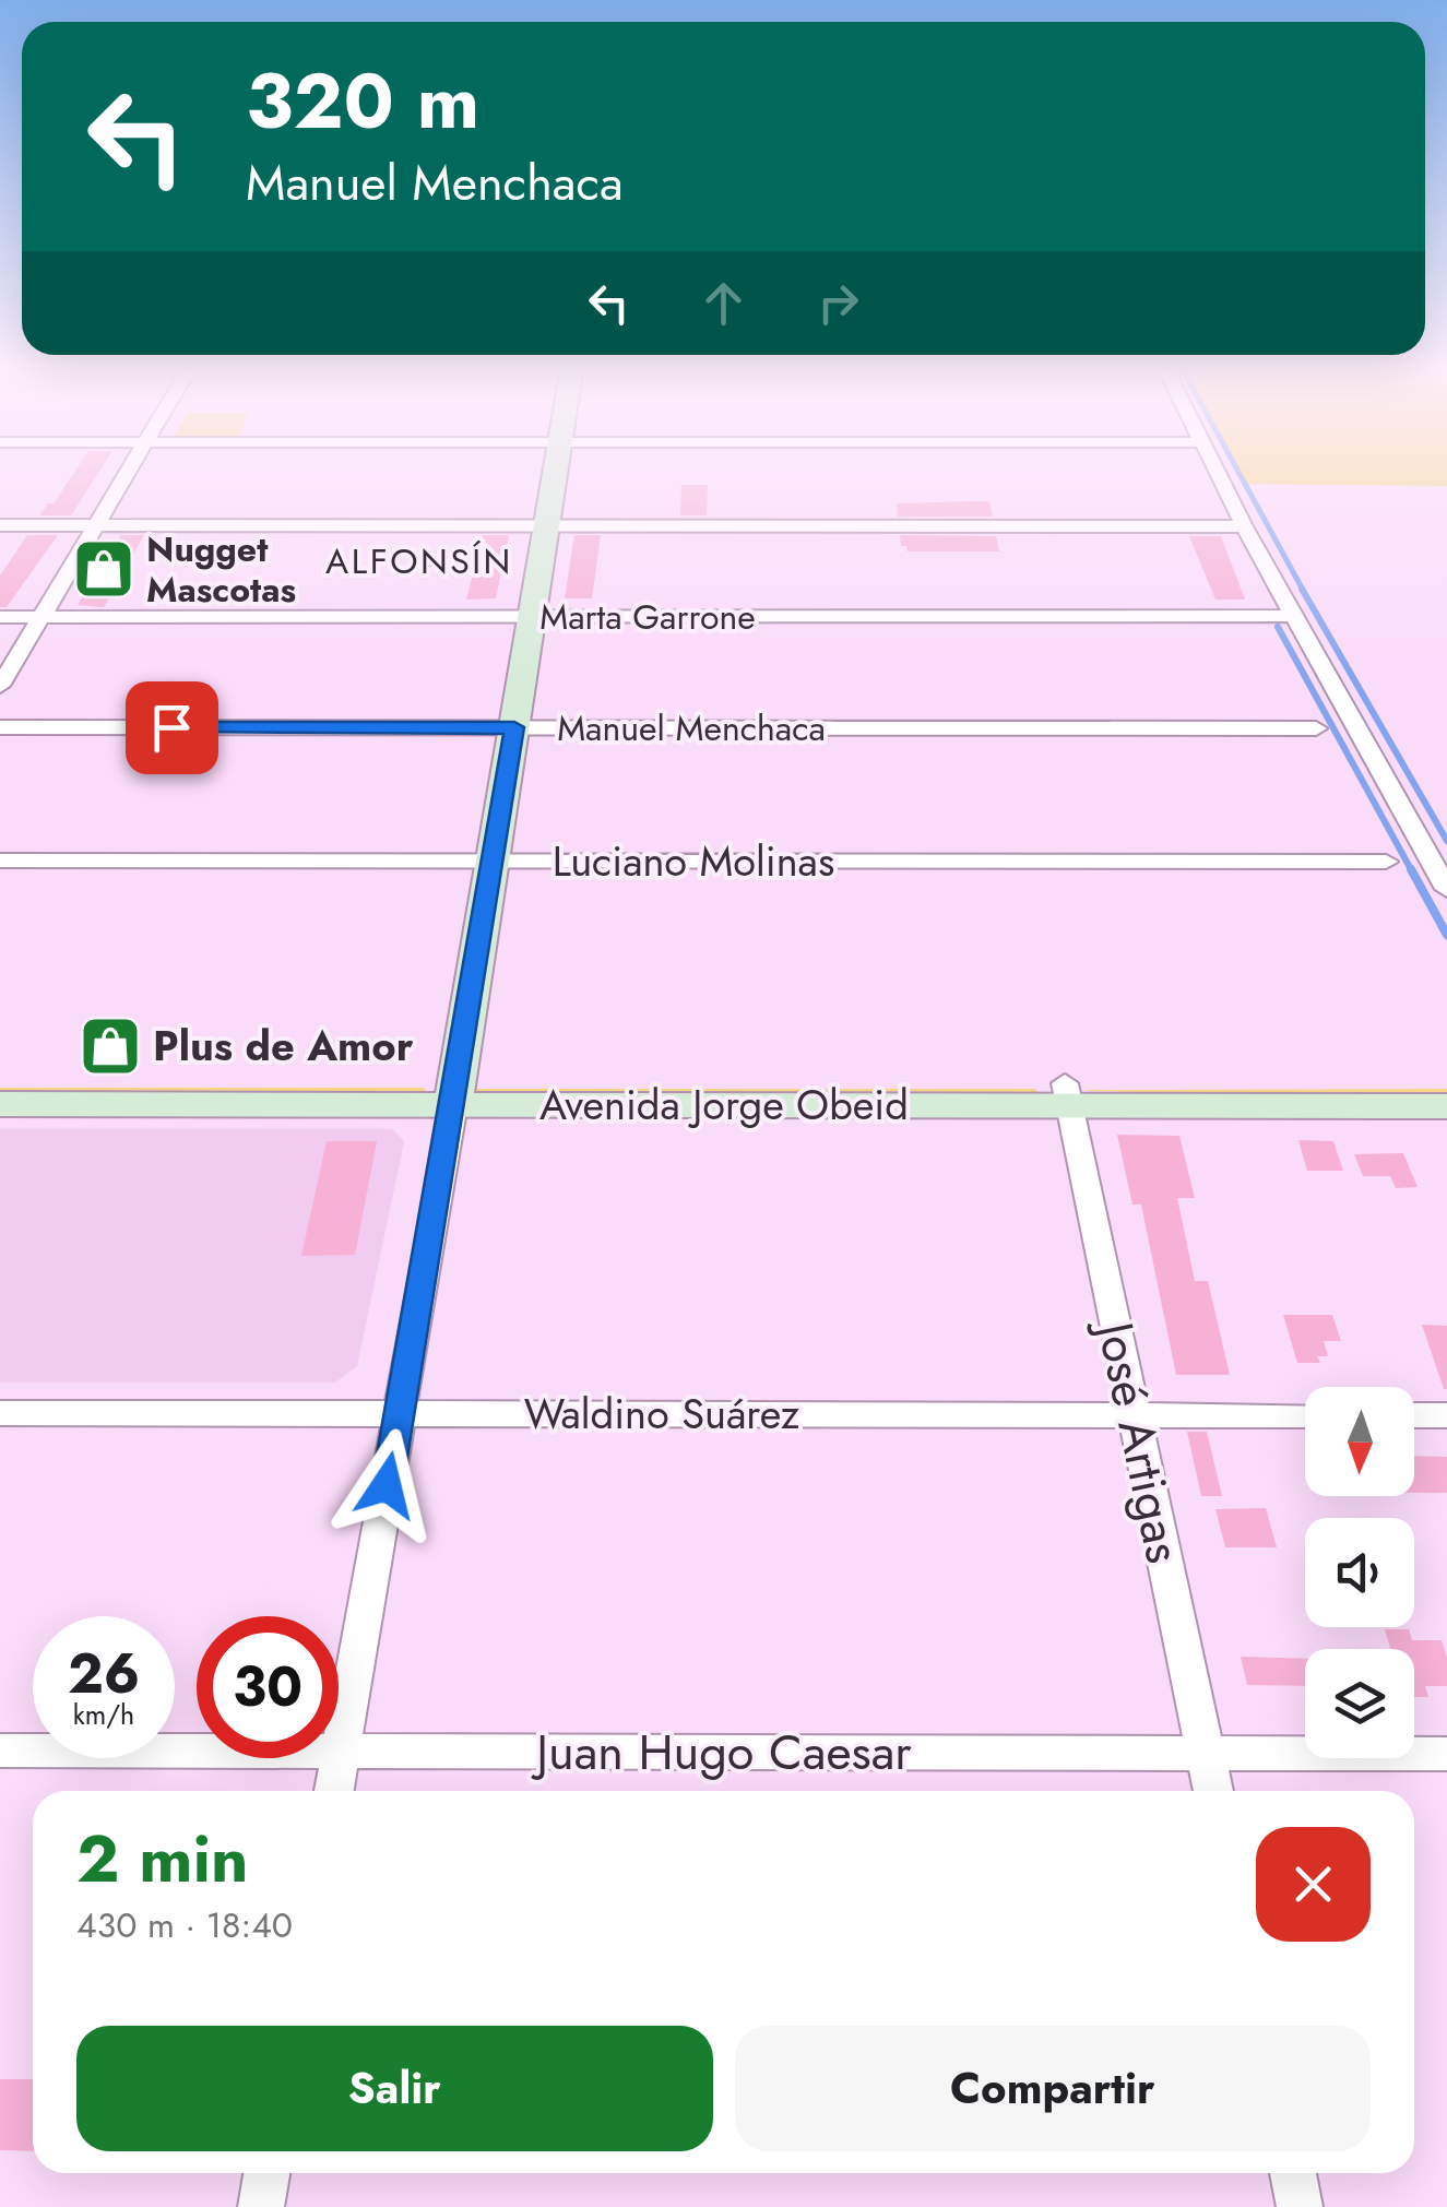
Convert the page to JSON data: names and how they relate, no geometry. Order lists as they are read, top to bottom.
{
  "streets": {
    "main road": ["Avenida Jorge Obeid"],
    "street": [
      "Marta Garrone",
      "Manuel Menchaca",
      "Luciano Molinas",
      "Waldino Suárez",
      "José Artigas",
      "Juan Hugo Caesar"
    ]
  },
  "crossings": [
    ["Avenida Jorge Obeid", "José Artigas"],
    ["Waldino Suárez", "José Artigas"],
    ["José Artigas", "Juan Hugo Caesar"]
  ],
  "districts": ["ALFONSÍN"],
  "places": {
    "shop": ["Nugget Mascotas", "Plus de Amor"]
  },
  "north": "bottom",
  "page": {
    "turn": ["320 m", "Manuel Menchaca"],
    "speed": "26 km/h",
    "limit": "30",
    "heading": ["2 min", "430 m · 18:40"],
    "buttons": ["Salir", "Compartir"]
  }
}
